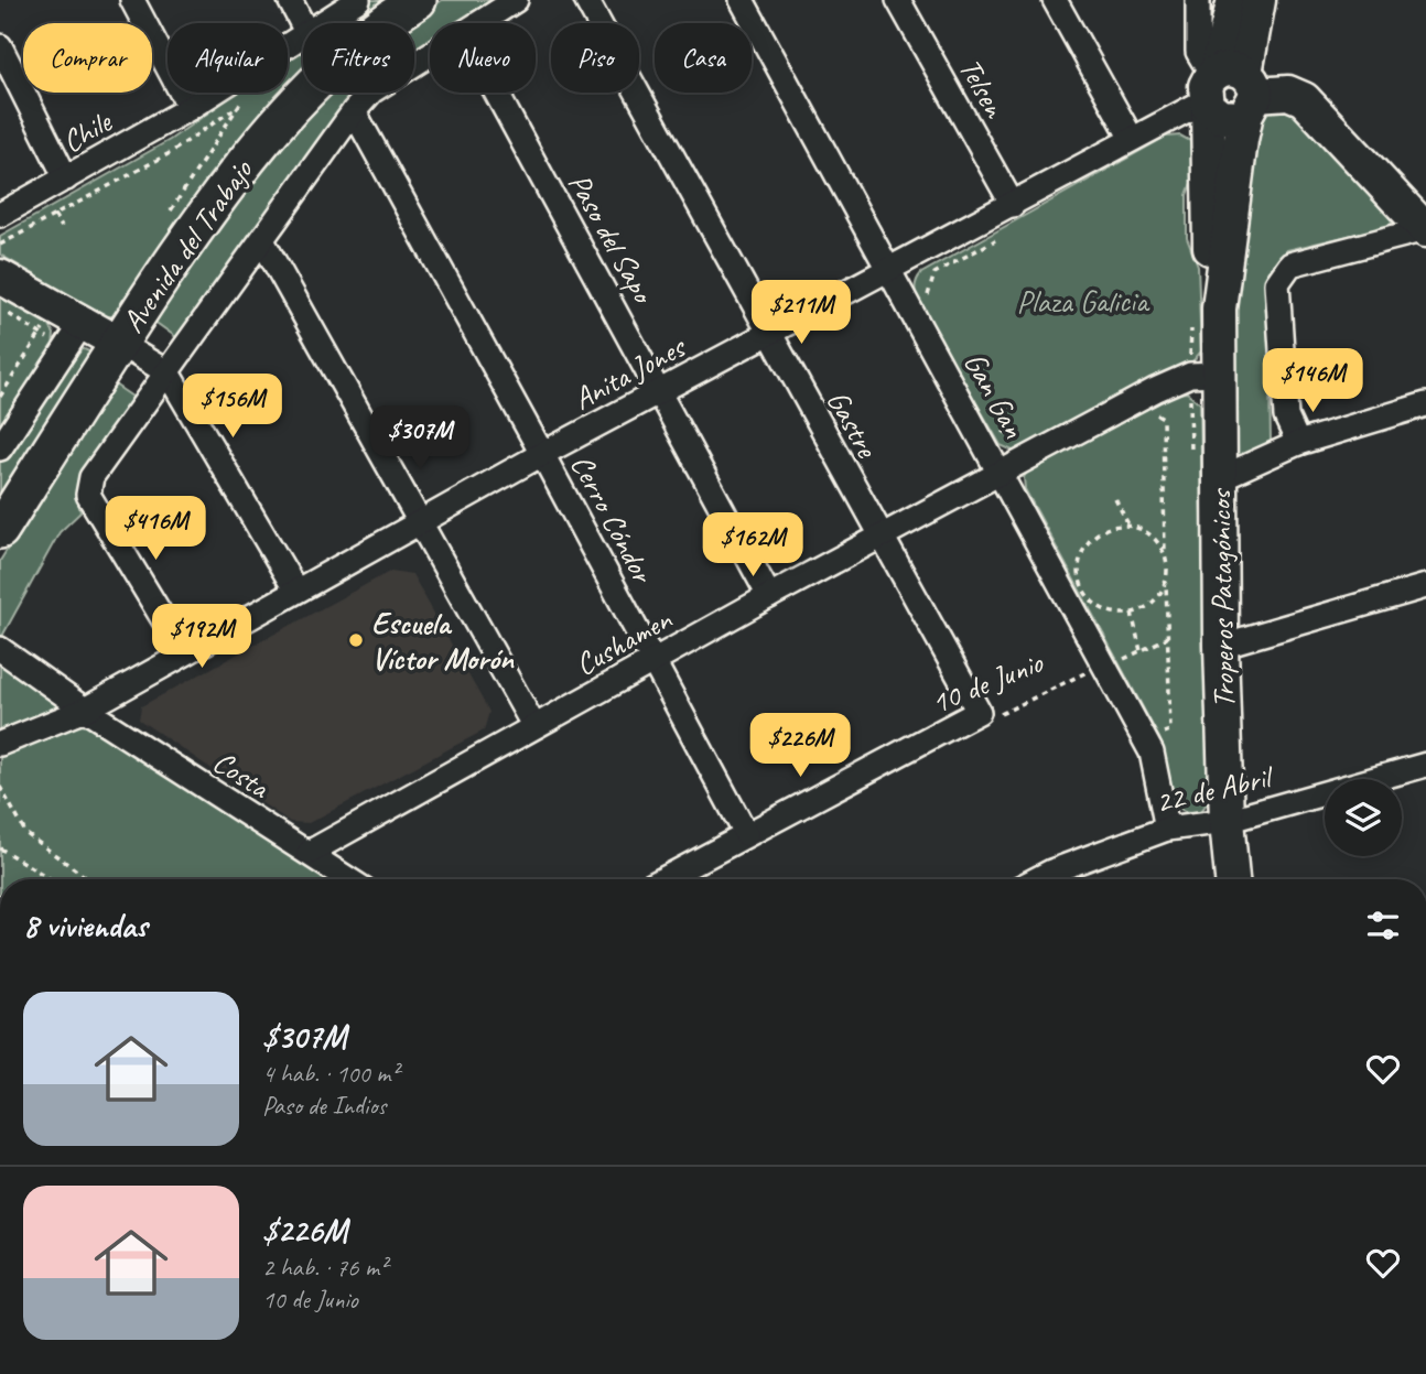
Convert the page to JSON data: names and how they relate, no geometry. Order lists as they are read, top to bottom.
{
  "streets": {
    "main road": ["Avenida del Trabajo", "Troperos Patagónicos"],
    "street": [
      "Telsen",
      "Chile",
      "Paso del Sapo",
      "Anita Jones",
      "Gan Gan",
      "Gastre",
      "Cerro Cóndor",
      "Cushamen",
      "10 de Junio",
      "Costa",
      "22 de Abril"
    ]
  },
  "crossings": [
    ["Telsen", "Anita Jones"],
    ["Paso del Sapo", "Anita Jones"],
    ["Paso del Sapo", "Cushamen"],
    ["Avenida del Trabajo", "Anita Jones"],
    ["Avenida del Trabajo", "Cerro Cóndor"],
    ["Anita Jones", "Gan Gan"],
    ["Anita Jones", "Gastre"],
    ["Anita Jones", "Cerro Cóndor"],
    ["Anita Jones", "Troperos Patagónicos"],
    ["Anita Jones", "Costa"],
    ["Gan Gan", "Cushamen"],
    ["Gan Gan", "10 de Junio"],
    ["Gan Gan", "22 de Abril"],
    ["Gastre", "Cushamen"],
    ["Gastre", "10 de Junio"],
    ["Cerro Cóndor", "Cushamen"],
    ["Cerro Cóndor", "10 de Junio"],
    ["Troperos Patagónicos", "Cushamen"],
    ["Troperos Patagónicos", "22 de Abril"],
    ["Cushamen", "Costa"]
  ],
  "parks": ["Plaza Galicia"],
  "places": ["Escuela Víctor Morón"],
  "page": {
    "chip": [
      "Comprar",
      "Alquilar",
      "Filtros",
      "Nuevo",
      "Piso",
      "Casa"
    ],
    "price": [
      "$211M",
      "$146M",
      "$156M",
      "$307M",
      "$416M",
      "$162M",
      "$192M",
      "$226M"
    ],
    "heading": "8 viviendas",
    "list": [
      {
        "name": "$307M",
        "note": "4 hab. · 100 m² · Paso de Indios"
      },
      {
        "name": "$226M",
        "note": "2 hab. · 76 m² · 10 de Junio"
      }
    ]
  }
}
